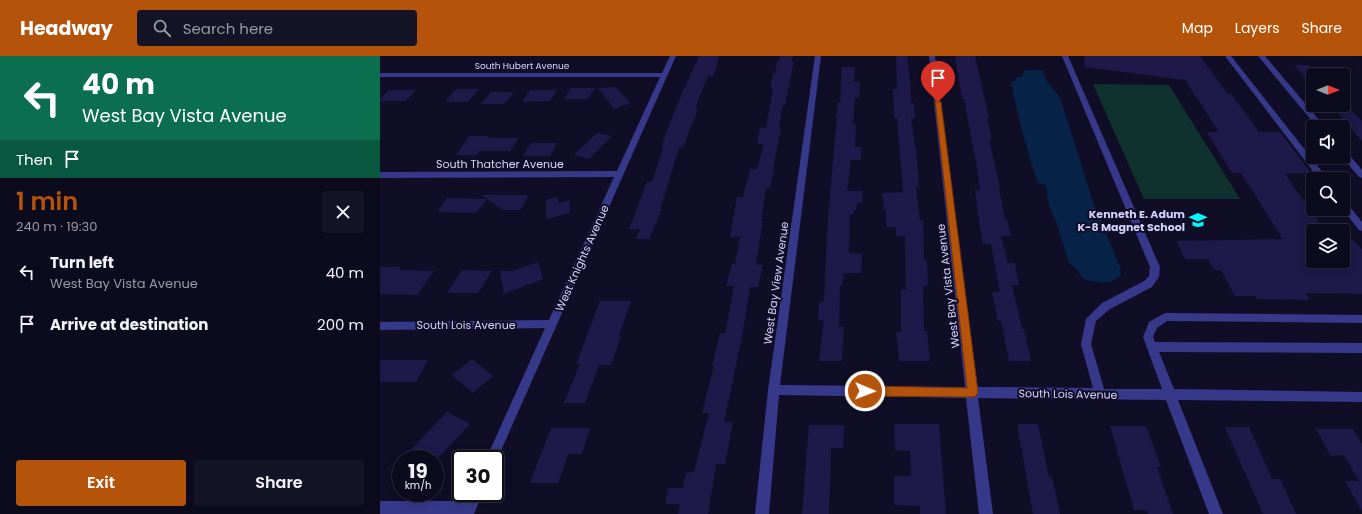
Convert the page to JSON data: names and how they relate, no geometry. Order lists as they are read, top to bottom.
{
  "streets": {
    "street": [
      "South Hubert Avenue",
      "South Thatcher Avenue",
      "West Knights Avenue",
      "West Bay View Avenue",
      "West Bay Vista Avenue",
      "South Lois Avenue"
    ]
  },
  "crossings": [
    ["South Hubert Avenue", "West Knights Avenue"],
    ["South Thatcher Avenue", "West Knights Avenue"],
    ["West Knights Avenue", "South Lois Avenue"],
    ["West Bay View Avenue", "South Lois Avenue"],
    ["West Bay Vista Avenue", "South Lois Avenue"]
  ],
  "places": {
    "school or university": ["Kenneth E. Adum K-8 Magnet School"]
  },
  "north": "right",
  "page": {
    "header": "Headway",
    "search": "Search here",
    "nav": ["Map", "Layers", "Share"],
    "turn": ["40 m", "West Bay Vista Avenue"],
    "then": "Then",
    "heading": ["1 min", "240 m · 19:30"],
    "list": [
      {
        "name": "Turn left",
        "note": "West Bay Vista Avenue",
        "value": "40 m"
      },
      {
        "name": "Arrive at destination",
        "value": "200 m"
      }
    ],
    "speed": "19 km/h",
    "limit": "30",
    "buttons": ["Exit", "Share"]
  }
}
